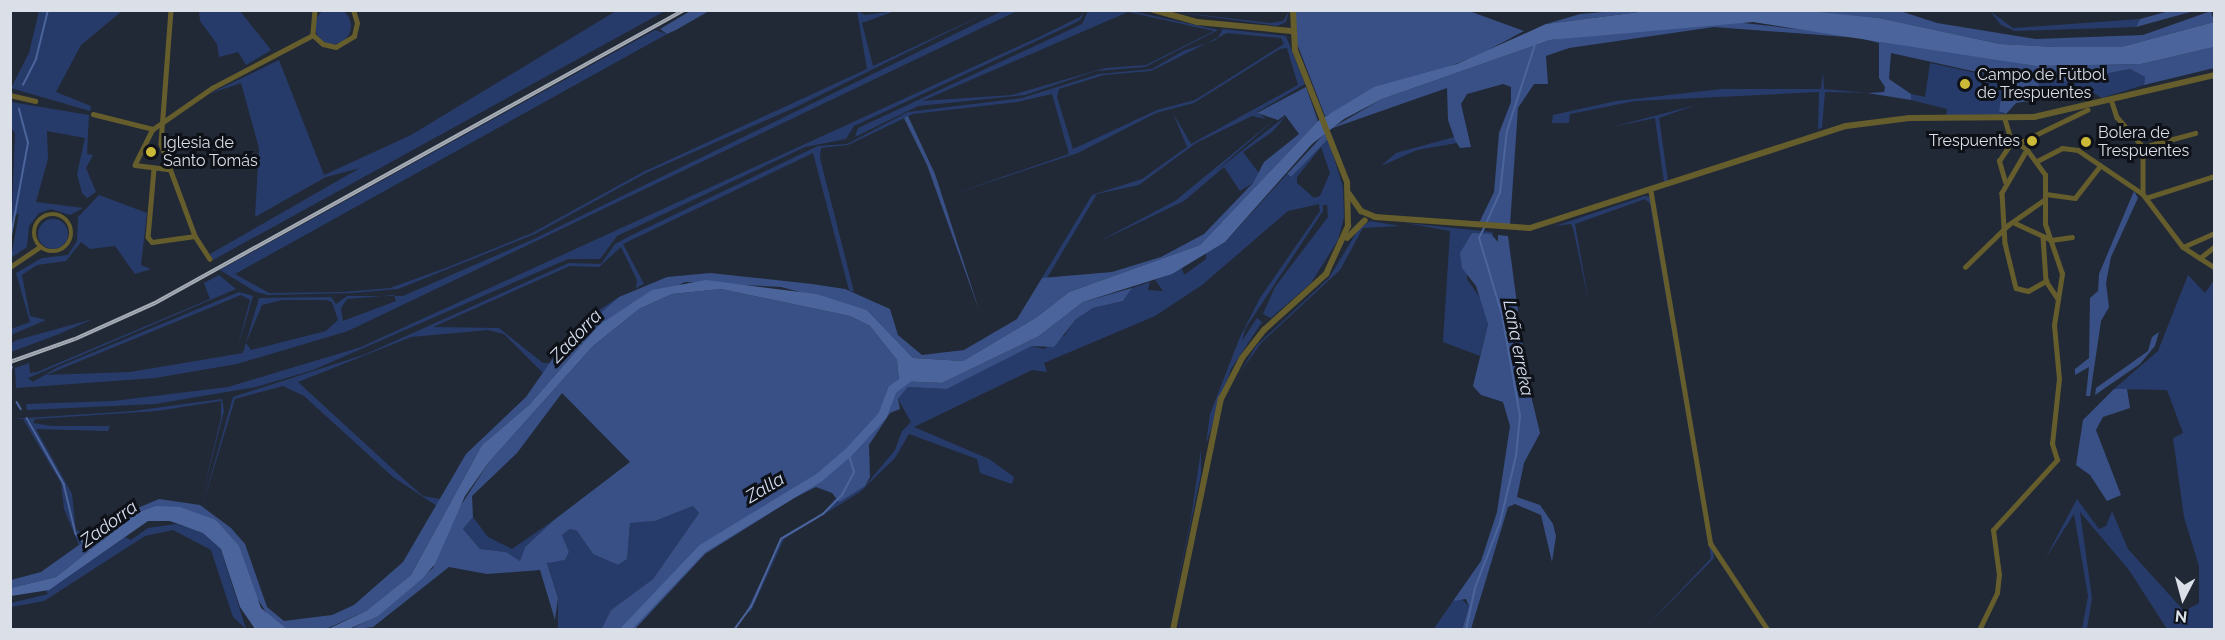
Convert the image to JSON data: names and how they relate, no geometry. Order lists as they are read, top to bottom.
{
  "water": ["Zadorra", "Laña erreka", "Zalla"],
  "places": [
    "Campo de Fútbol de Trespuentes",
    "Trespuentes",
    "Bolera de Trespuentes",
    "Iglesia de Santo Tomás"
  ],
  "north": "bottom"
}
